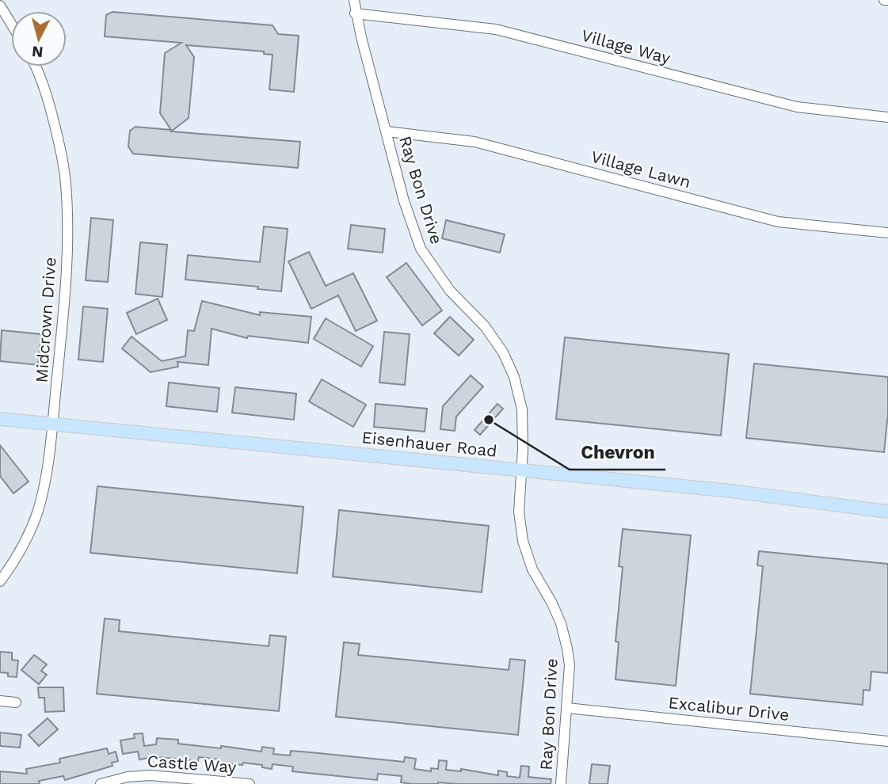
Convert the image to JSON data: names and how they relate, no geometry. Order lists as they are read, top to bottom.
{
  "streets": {
    "main road": ["Eisenhauer Road"],
    "street": [
      "Village Way",
      "Village Lawn",
      "Ray Bon Drive",
      "Midcrown Drive",
      "Excalibur Drive",
      "Castle Way"
    ]
  },
  "crossings": [
    ["Village Way", "Ray Bon Drive"],
    ["Village Lawn", "Ray Bon Drive"],
    ["Ray Bon Drive", "Eisenhauer Road"],
    ["Ray Bon Drive", "Excalibur Drive"],
    ["Midcrown Drive", "Eisenhauer Road"]
  ],
  "places": ["Chevron"],
  "north": "bottom"
}
